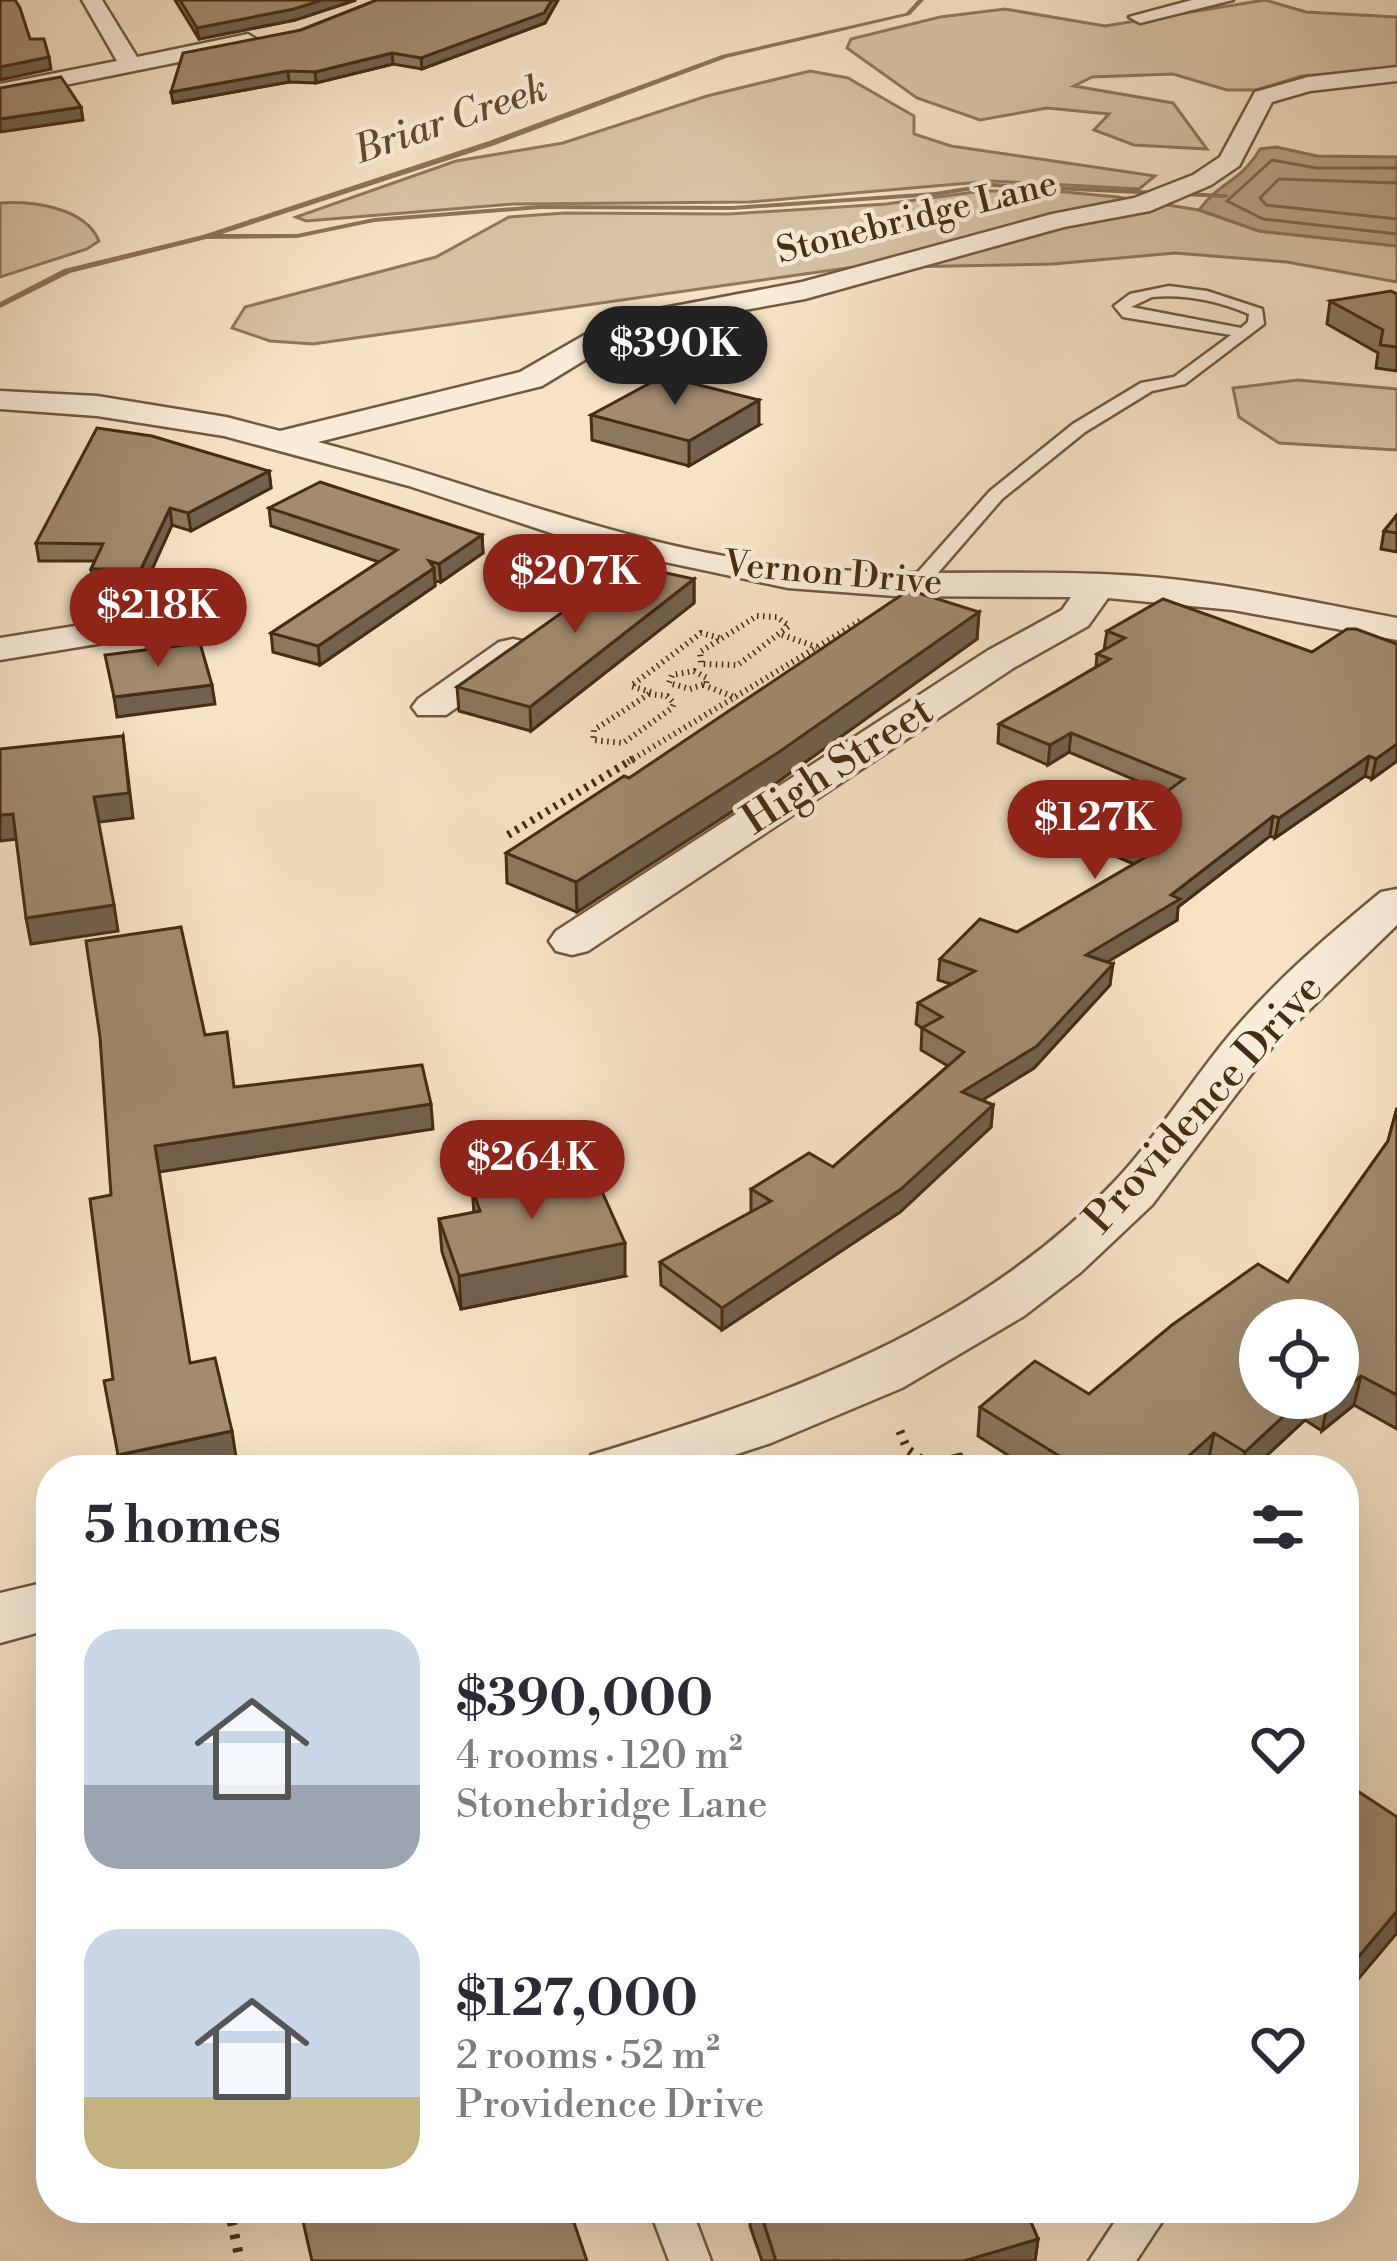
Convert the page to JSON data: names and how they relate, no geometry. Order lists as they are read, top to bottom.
{
  "streets": {
    "street": [
      "Stonebridge Lane",
      "Vernon Drive",
      "High Street",
      "Providence Drive"
    ]
  },
  "crossings": [
    ["Stonebridge Lane", "Vernon Drive"],
    ["Vernon Drive", "High Street"]
  ],
  "water": ["Briar Creek"],
  "page": {
    "price": [
      "$390K",
      "$207K",
      "$218K",
      "$127K",
      "$264K"
    ],
    "heading": "5 homes",
    "list": [
      {
        "name": "$390,000",
        "note": "4 rooms · 120 m² · Stonebridge Lane"
      },
      {
        "name": "$127,000",
        "note": "2 rooms · 52 m² · Providence Drive"
      }
    ]
  }
}
